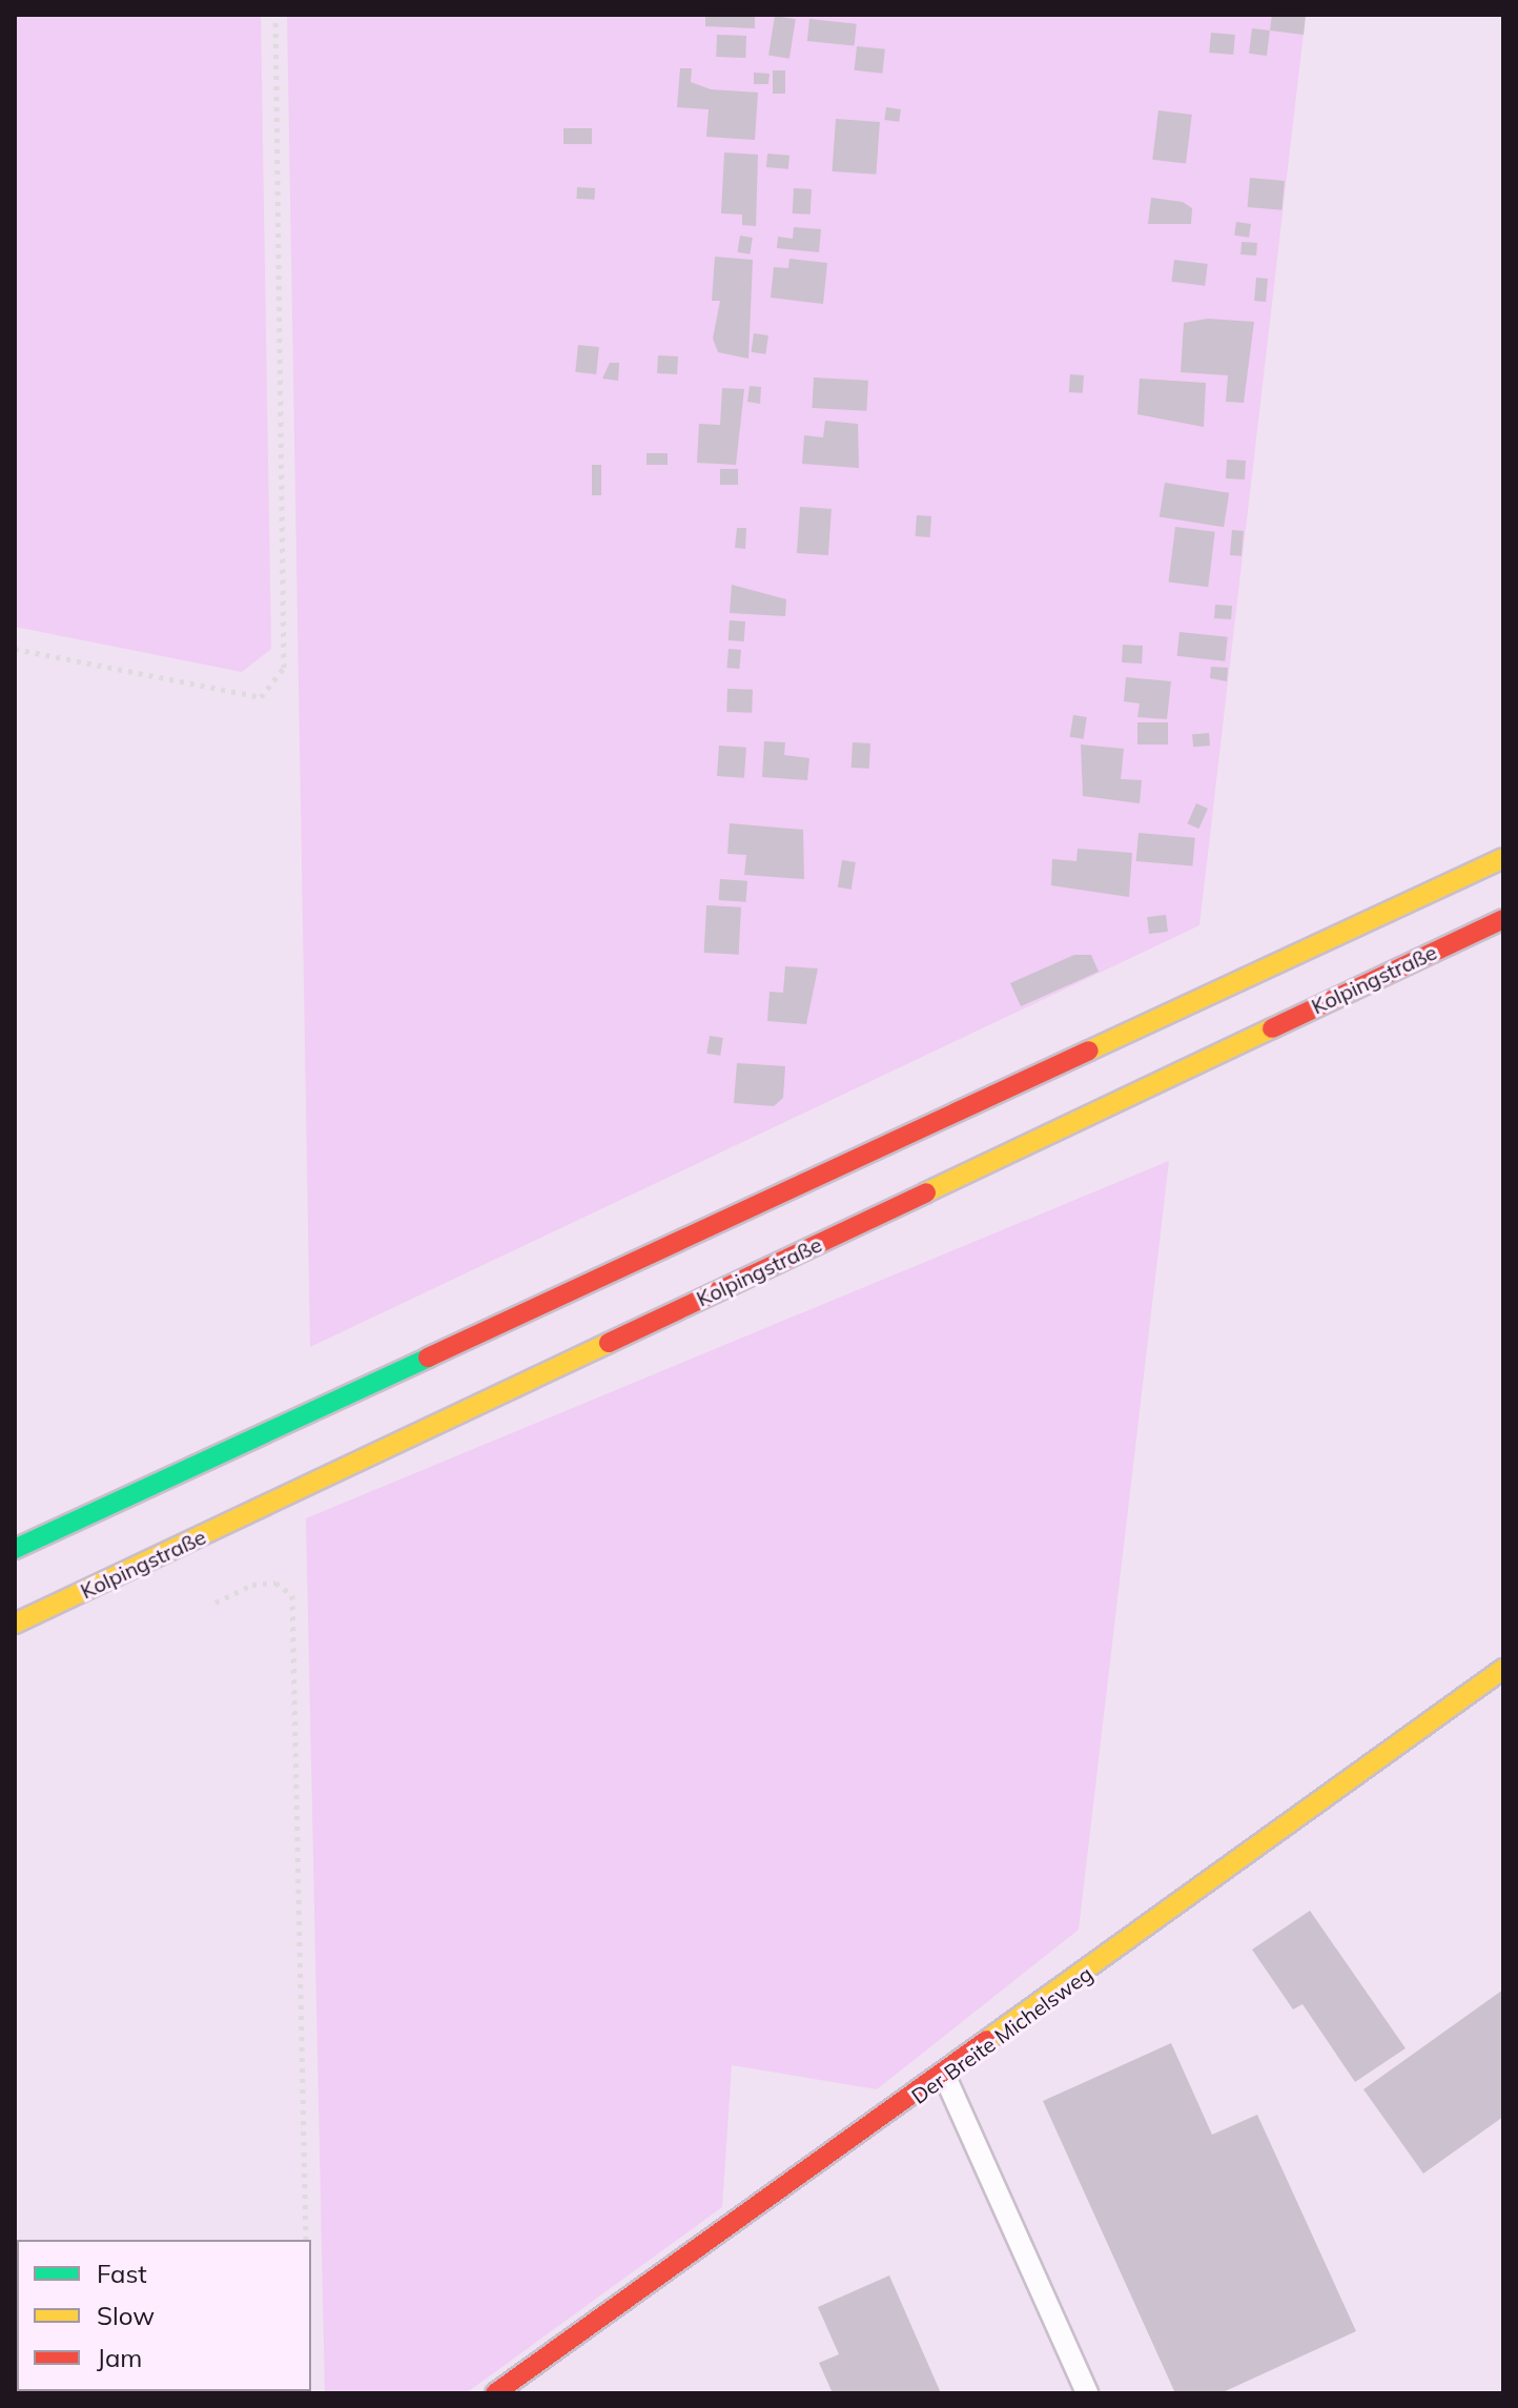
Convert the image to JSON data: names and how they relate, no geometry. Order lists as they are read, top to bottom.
{
  "streets": {
    "main road": ["Kolpingstraße", "Der Breite Michelsweg"]
  },
  "legend": ["Fast", "Slow", "Jam"]
}
